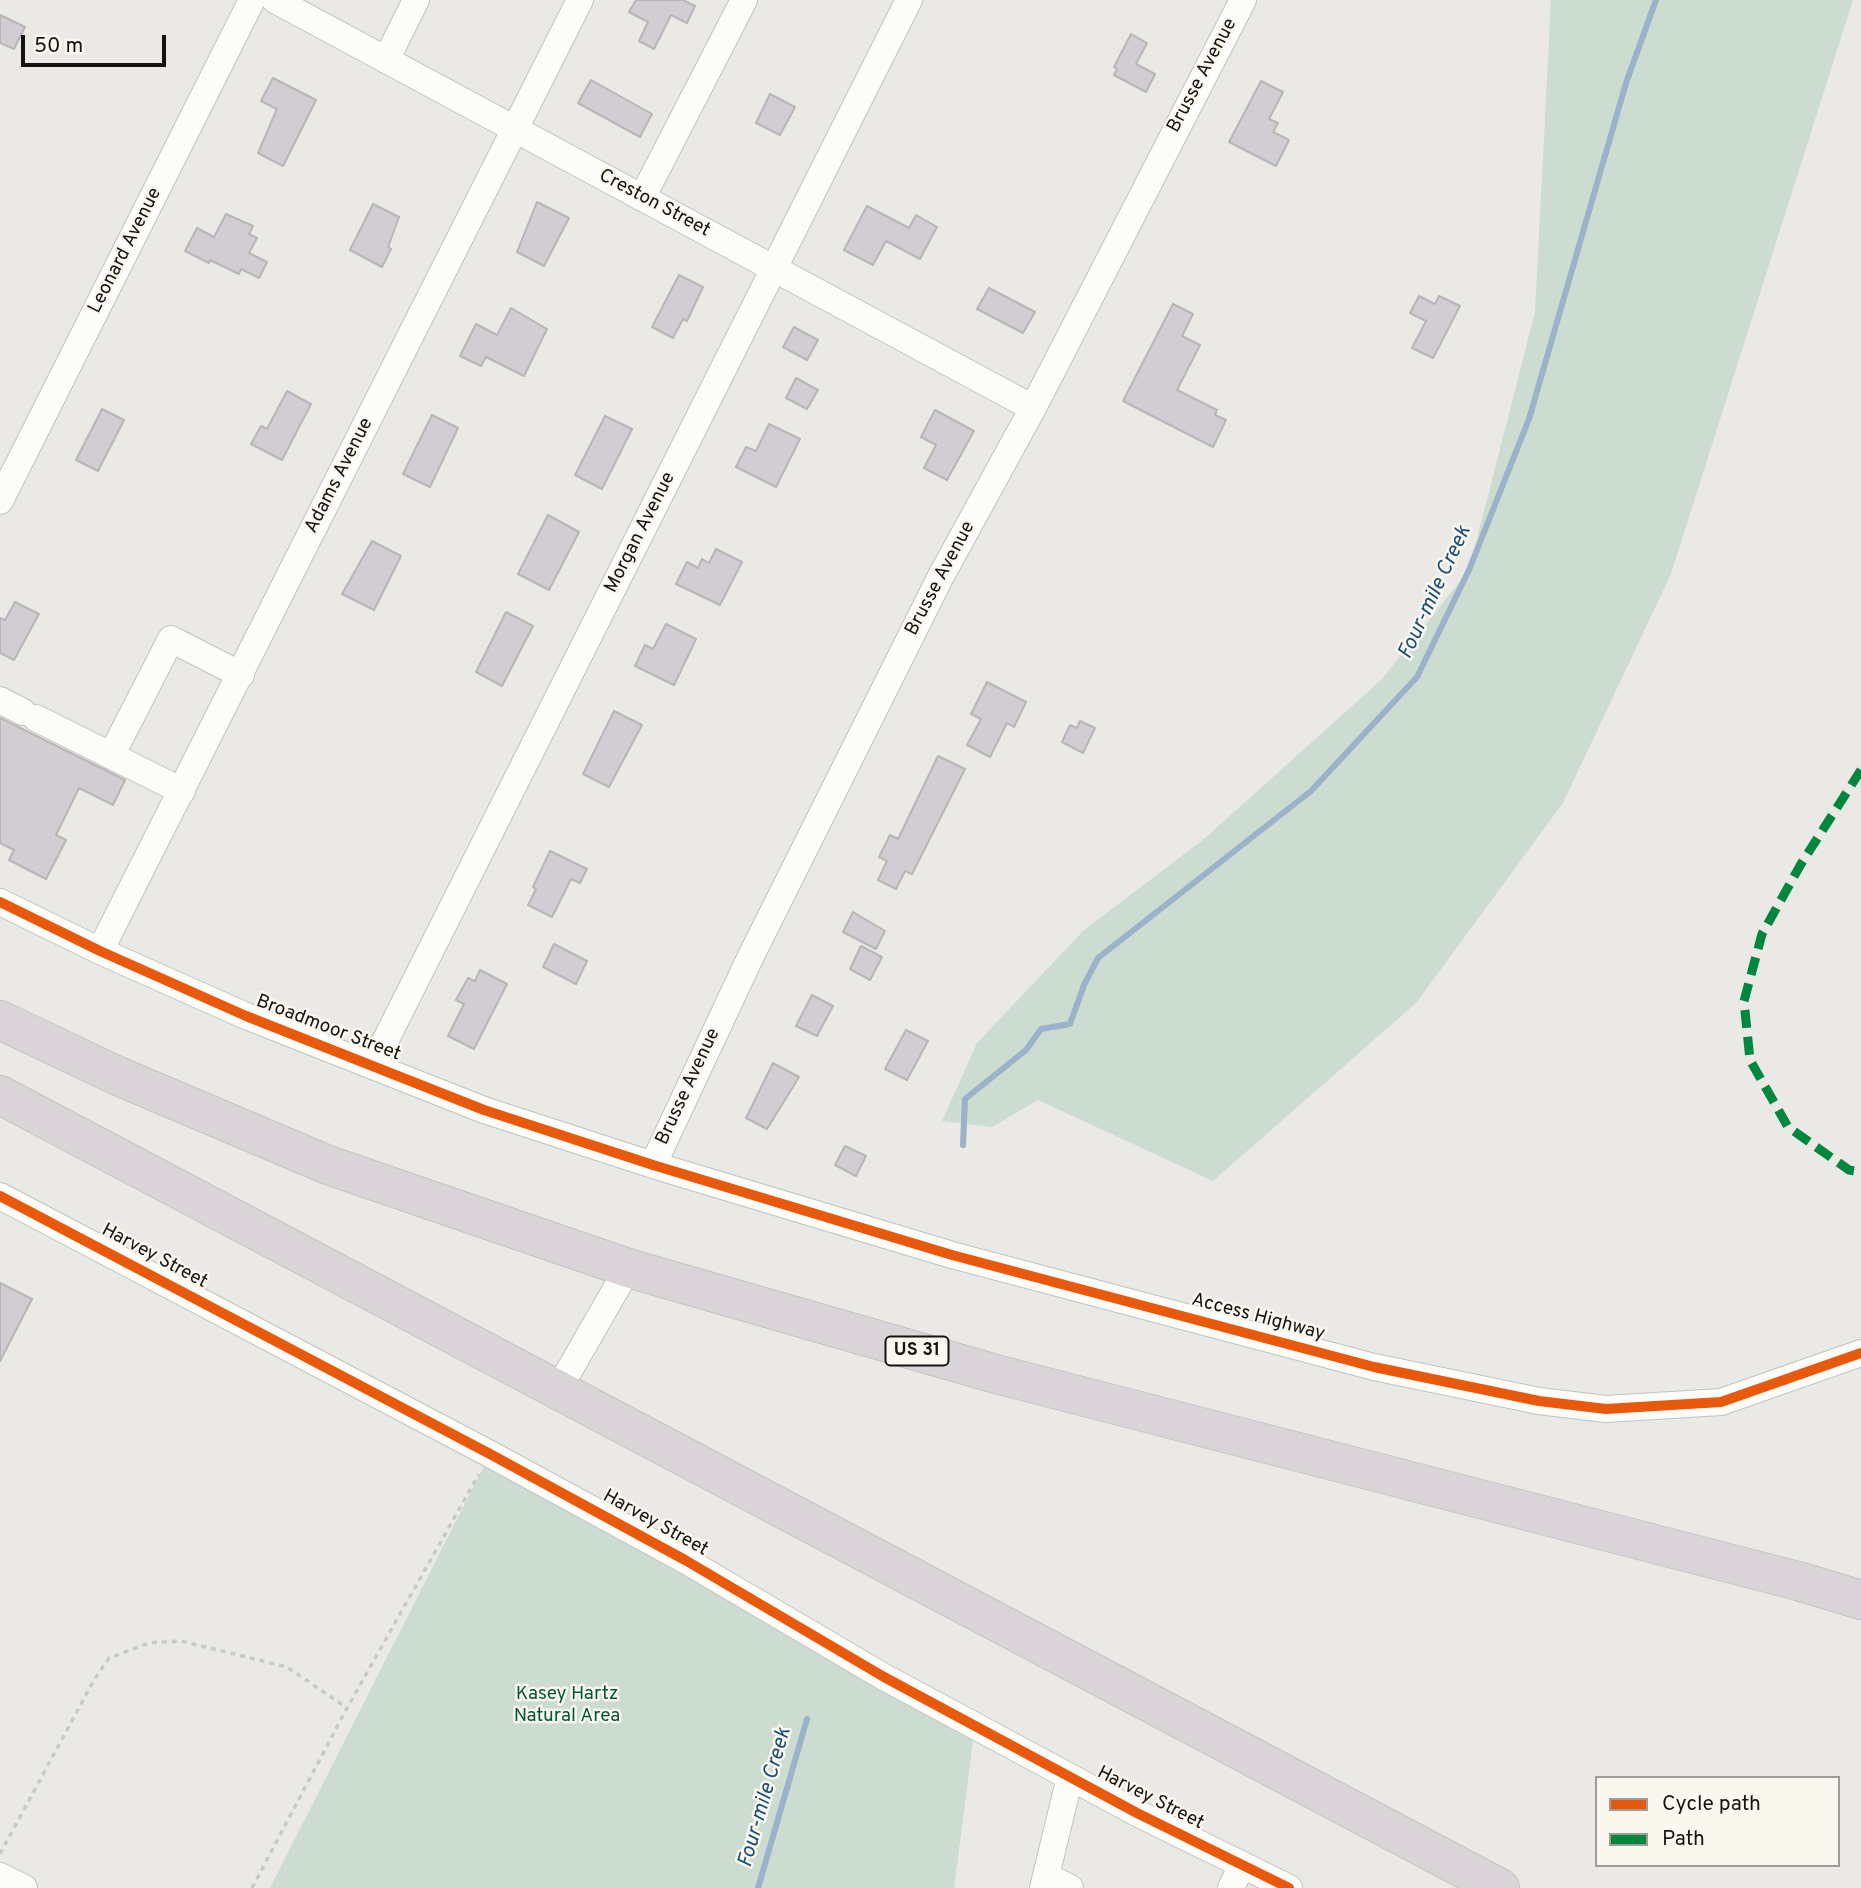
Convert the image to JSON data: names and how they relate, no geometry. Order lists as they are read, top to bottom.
{
  "streets": {
    "highway": ["US 31"],
    "street": [
      "Brusse Avenue",
      "Creston Street",
      "Leonard Avenue",
      "Adams Avenue",
      "Morgan Avenue",
      "Broadmoor Street",
      "Harvey Street",
      "Access Highway"
    ]
  },
  "crossings": [
    ["Brusse Avenue", "Creston Street"],
    ["Brusse Avenue", "Broadmoor Street"],
    ["Brusse Avenue", "Access Highway"],
    ["Creston Street", "Adams Avenue"],
    ["Creston Street", "Morgan Avenue"],
    ["Adams Avenue", "Broadmoor Street"],
    ["Morgan Avenue", "Broadmoor Street"],
    ["Broadmoor Street", "Access Highway"]
  ],
  "water": ["Four-mile Creek"],
  "parks": ["Kasey Hartz Natural Area"],
  "legend": ["Cycle path", "Path"],
  "scale_bar": "50 m"
}
